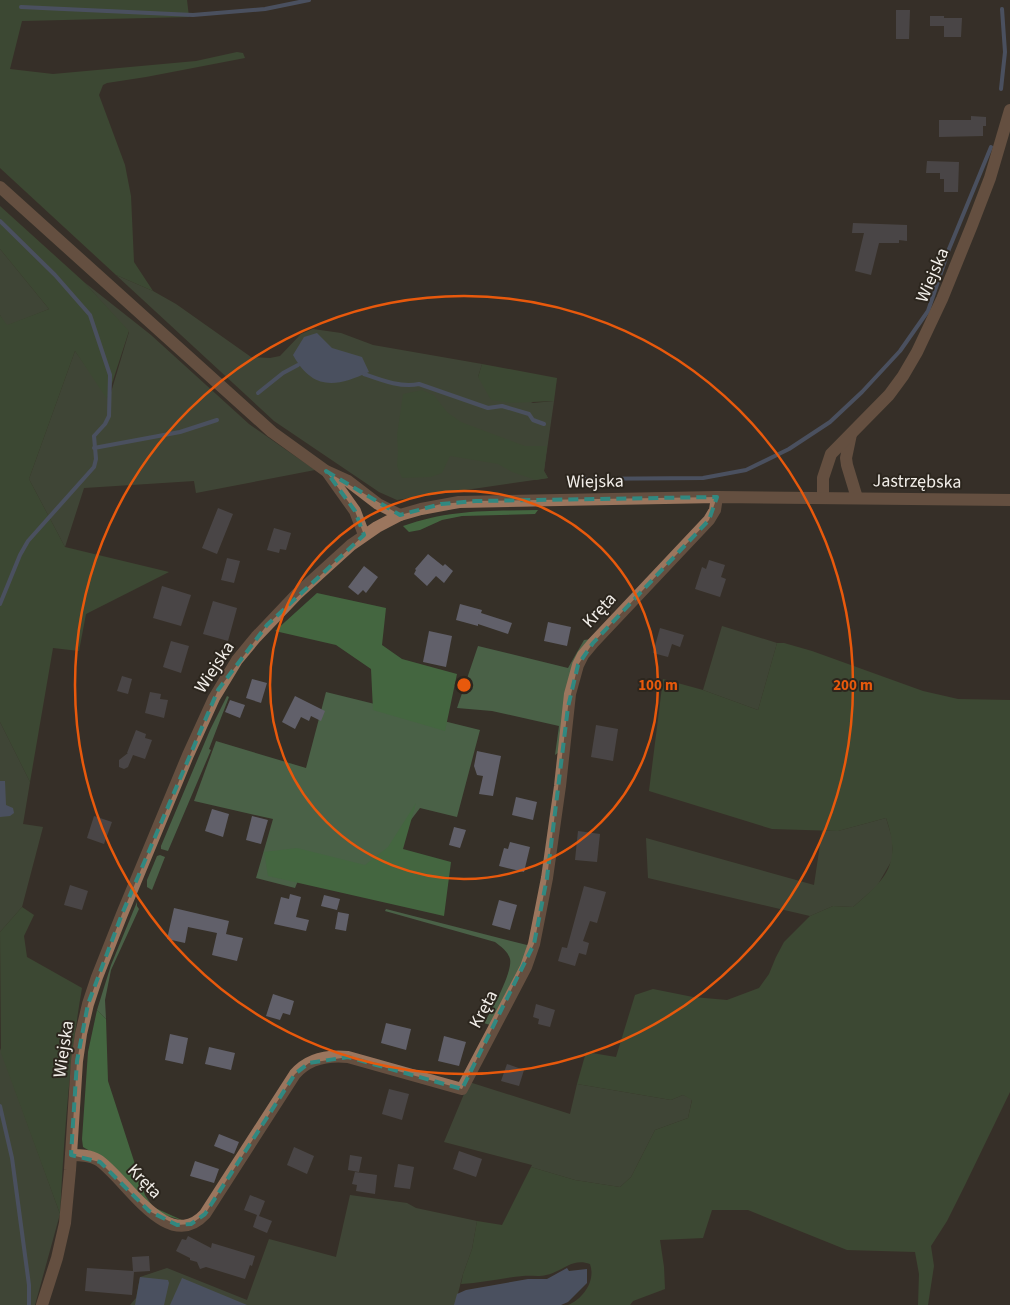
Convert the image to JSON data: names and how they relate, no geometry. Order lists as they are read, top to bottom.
{
  "streets": {
    "street": ["Wiejska", "Jastrzębska", "Kręta"]
  },
  "crossings": [
    ["Wiejska", "Jastrzębska"],
    ["Wiejska", "Kręta"]
  ],
  "rings": ["100 m", "200 m"]
}
